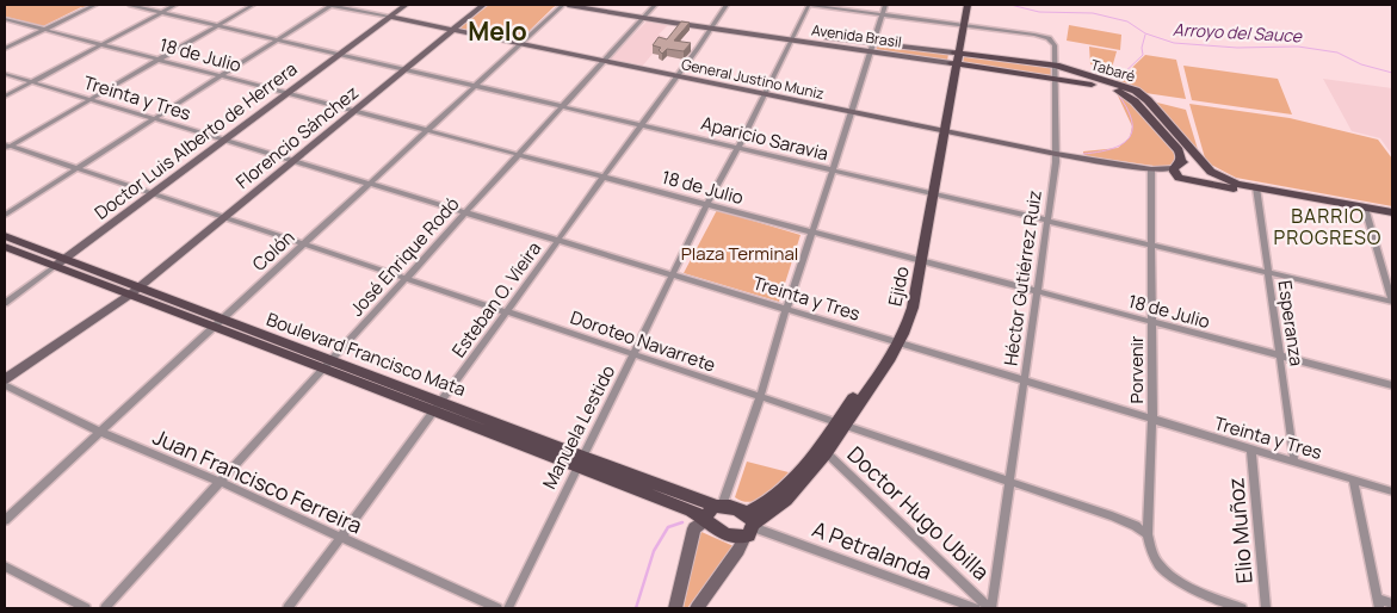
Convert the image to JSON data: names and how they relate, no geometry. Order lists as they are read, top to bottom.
{
  "streets": {
    "main road": [
      "Avenida Brasil",
      "Tabaré",
      "Ejido",
      "Boulevard Francisco Mata"
    ],
    "street": [
      "18 de Julio",
      "General Justino Muniz",
      "Treinta y Tres",
      "Florencio Sánchez",
      "Aparicio Saravia",
      "Doctor Luis Alberto de Herrera",
      "Colón",
      "José Enrique Rodó",
      "Héctor Gutiérrez Ruiz",
      "Esteban O. Vieira",
      "Esperanza",
      "Doroteo Navarrete",
      "Porvenir",
      "Manuela Lestido",
      "Juan Francisco Ferreira",
      "Doctor Hugo Ubilla",
      "Elio Muñoz",
      "A Petralanda"
    ]
  },
  "crossings": [
    ["Avenida Brasil", "Tabaré"],
    ["Avenida Brasil", "Colón"],
    ["Avenida Brasil", "José Enrique Rodó"],
    ["Avenida Brasil", "Héctor Gutiérrez Ruiz"],
    ["Avenida Brasil", "Ejido"],
    ["Avenida Brasil", "Esteban O. Vieira"],
    ["Avenida Brasil", "Manuela Lestido"],
    ["18 de Julio", "Florencio Sánchez"],
    ["18 de Julio", "Doctor Luis Alberto de Herrera"],
    ["18 de Julio", "Colón"],
    ["18 de Julio", "José Enrique Rodó"],
    ["18 de Julio", "Héctor Gutiérrez Ruiz"],
    ["18 de Julio", "Ejido"],
    ["18 de Julio", "Esteban O. Vieira"],
    ["18 de Julio", "Esperanza"],
    ["18 de Julio", "Porvenir"],
    ["18 de Julio", "Manuela Lestido"],
    ["Tabaré", "General Justino Muniz"],
    ["Tabaré", "Héctor Gutiérrez Ruiz"],
    ["General Justino Muniz", "Florencio Sánchez"],
    ["General Justino Muniz", "Doctor Luis Alberto de Herrera"],
    ["General Justino Muniz", "Colón"],
    ["General Justino Muniz", "José Enrique Rodó"],
    ["General Justino Muniz", "Héctor Gutiérrez Ruiz"],
    ["General Justino Muniz", "Ejido"],
    ["General Justino Muniz", "Esteban O. Vieira"],
    ["General Justino Muniz", "Porvenir"],
    ["General Justino Muniz", "Manuela Lestido"],
    ["Treinta y Tres", "Florencio Sánchez"],
    ["Treinta y Tres", "Doctor Luis Alberto de Herrera"],
    ["Treinta y Tres", "Colón"],
    ["Treinta y Tres", "José Enrique Rodó"],
    ["Treinta y Tres", "Héctor Gutiérrez Ruiz"],
    ["Treinta y Tres", "Ejido"],
    ["Treinta y Tres", "Esteban O. Vieira"],
    ["Treinta y Tres", "Esperanza"],
    ["Treinta y Tres", "Porvenir"],
    ["Treinta y Tres", "Manuela Lestido"],
    ["Treinta y Tres", "Elio Muñoz"],
    ["Florencio Sánchez", "Aparicio Saravia"],
    ["Florencio Sánchez", "Doroteo Navarrete"],
    ["Florencio Sánchez", "Boulevard Francisco Mata"],
    ["Aparicio Saravia", "Doctor Luis Alberto de Herrera"],
    ["Aparicio Saravia", "Colón"],
    ["Aparicio Saravia", "José Enrique Rodó"],
    ["Aparicio Saravia", "Héctor Gutiérrez Ruiz"],
    ["Aparicio Saravia", "Ejido"],
    ["Aparicio Saravia", "Esteban O. Vieira"],
    ["Aparicio Saravia", "Esperanza"],
    ["Aparicio Saravia", "Porvenir"],
    ["Aparicio Saravia", "Manuela Lestido"],
    ["Doctor Luis Alberto de Herrera", "Doroteo Navarrete"],
    ["Doctor Luis Alberto de Herrera", "Boulevard Francisco Mata"],
    ["Colón", "Doroteo Navarrete"],
    ["Colón", "Boulevard Francisco Mata"],
    ["Colón", "Juan Francisco Ferreira"],
    ["José Enrique Rodó", "Doroteo Navarrete"],
    ["José Enrique Rodó", "Boulevard Francisco Mata"],
    ["José Enrique Rodó", "Juan Francisco Ferreira"],
    ["Héctor Gutiérrez Ruiz", "Ejido"],
    ["Héctor Gutiérrez Ruiz", "Doroteo Navarrete"],
    ["Héctor Gutiérrez Ruiz", "Doctor Hugo Ubilla"],
    ["Ejido", "Doroteo Navarrete"],
    ["Ejido", "Boulevard Francisco Mata"],
    ["Ejido", "Doctor Hugo Ubilla"],
    ["Ejido", "A Petralanda"],
    ["Esteban O. Vieira", "Doroteo Navarrete"],
    ["Esteban O. Vieira", "Boulevard Francisco Mata"],
    ["Esteban O. Vieira", "Juan Francisco Ferreira"],
    ["Doroteo Navarrete", "Porvenir"],
    ["Doroteo Navarrete", "Manuela Lestido"],
    ["Boulevard Francisco Mata", "Manuela Lestido"],
    ["Boulevard Francisco Mata", "A Petralanda"]
  ],
  "districts": ["Melo", "BARRIO PROGRESO"],
  "water": ["Arroyo del Sauce"],
  "parks": ["Plaza Terminal"]
}
